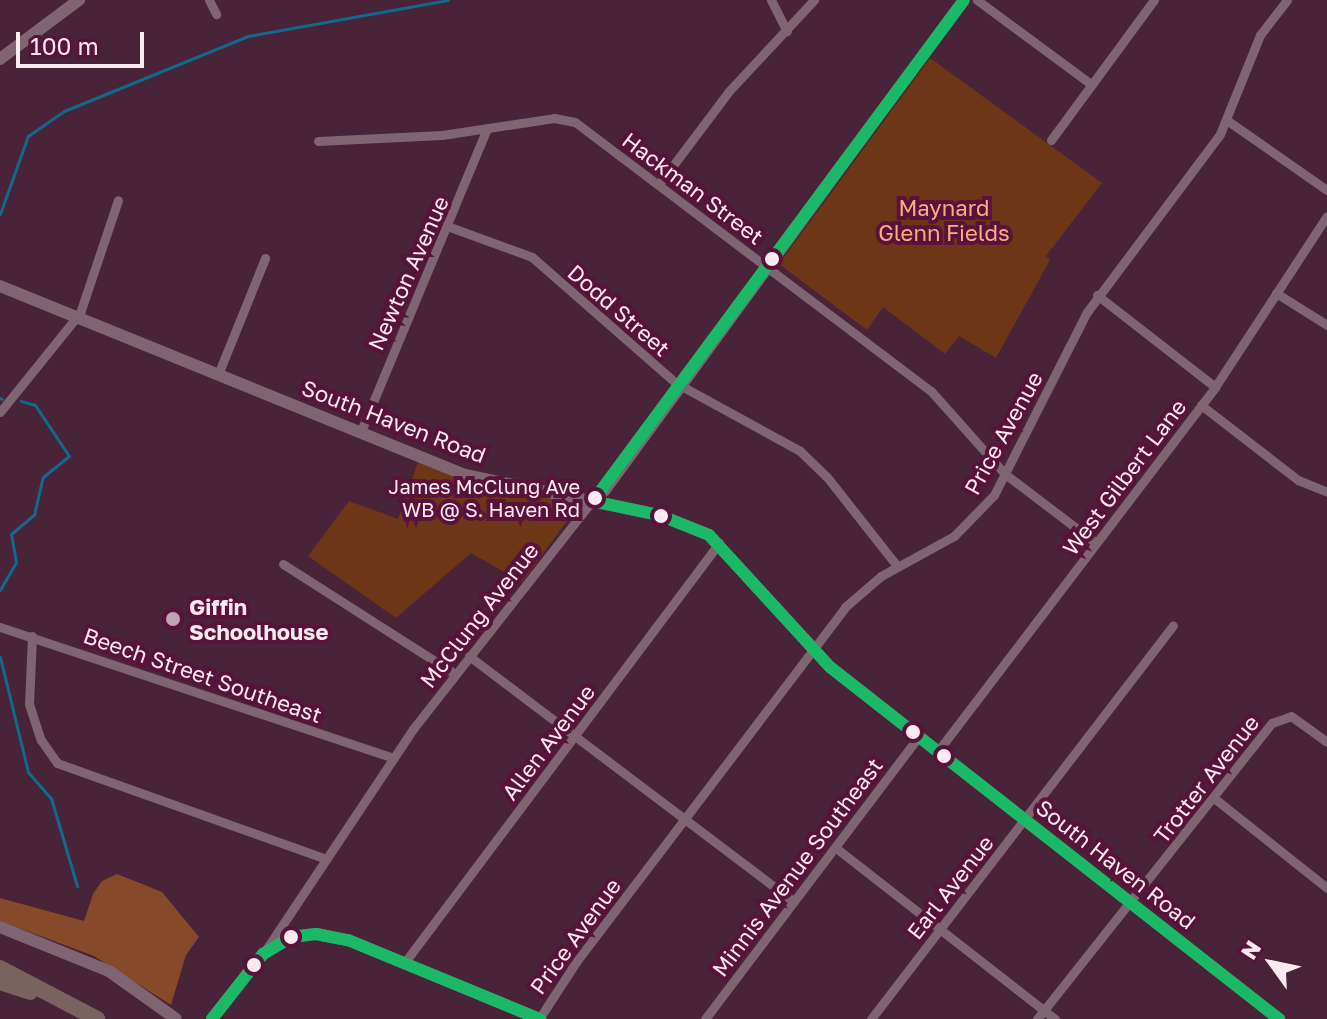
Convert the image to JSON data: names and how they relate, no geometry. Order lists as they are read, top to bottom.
{
  "streets": {
    "street": [
      "Hackman Street",
      "Newton Avenue",
      "Dodd Street",
      "South Haven Road",
      "Price Avenue",
      "West Gilbert Lane",
      "McClung Avenue",
      "Beech Street Southeast",
      "Allen Avenue",
      "Trotter Avenue",
      "Minnis Avenue Southeast",
      "Earl Avenue"
    ]
  },
  "crossings": [
    ["Hackman Street", "Newton Avenue"],
    ["Hackman Street", "Price Avenue"],
    ["Hackman Street", "West Gilbert Lane"],
    ["Hackman Street", "McClung Avenue"],
    ["Newton Avenue", "Dodd Street"],
    ["Newton Avenue", "South Haven Road"],
    ["Dodd Street", "Price Avenue"],
    ["Dodd Street", "McClung Avenue"],
    ["South Haven Road", "Price Avenue"],
    ["South Haven Road", "West Gilbert Lane"],
    ["South Haven Road", "McClung Avenue"],
    ["South Haven Road", "Allen Avenue"],
    ["South Haven Road", "Trotter Avenue"],
    ["South Haven Road", "Minnis Avenue Southeast"],
    ["South Haven Road", "Earl Avenue"],
    ["McClung Avenue", "Beech Street Southeast"]
  ],
  "parks": ["Maynard Glenn Fields"],
  "places": ["James McClung Ave WB @ S. Haven Rd", "Giffin Schoolhouse"],
  "scale_bar": "100 m",
  "north": "top left"
}
